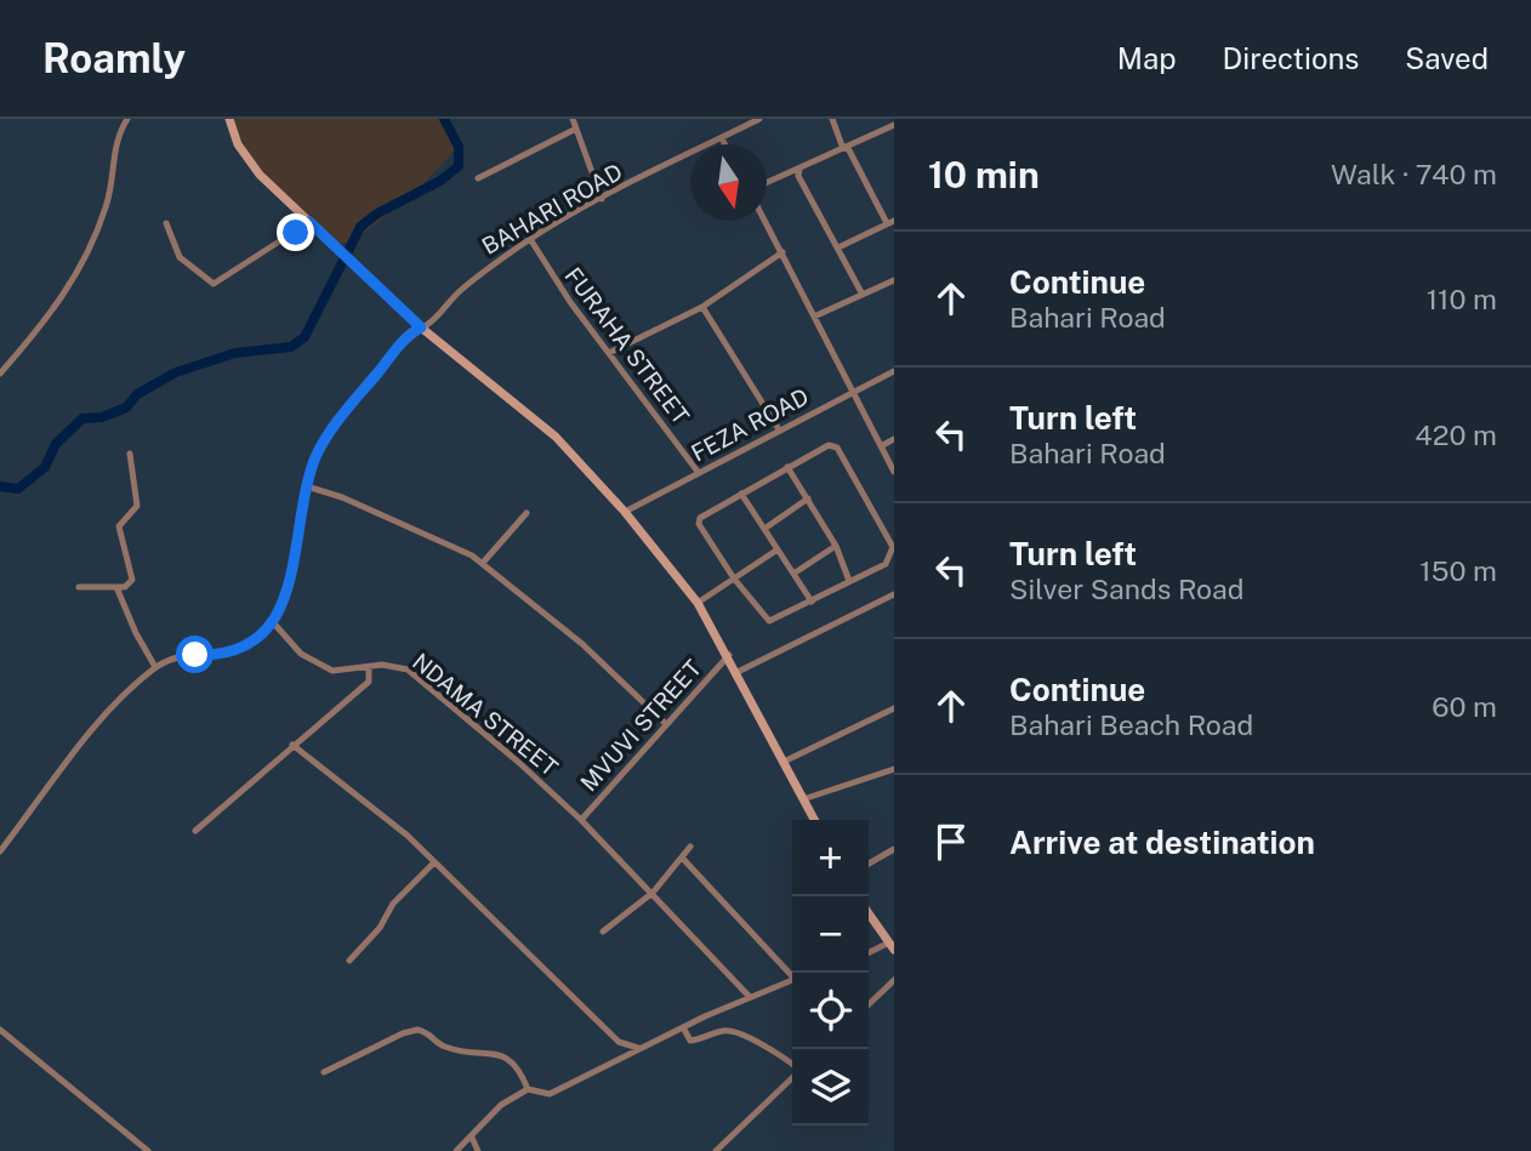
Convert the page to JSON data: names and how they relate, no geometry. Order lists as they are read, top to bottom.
{
  "streets": {
    "street": [
      "BAHARI ROAD",
      "FURAHA STREET",
      "FEZA ROAD",
      "NDAMA STREET",
      "MVUVI STREET"
    ]
  },
  "crossings": [
    ["BAHARI ROAD", "FURAHA STREET"],
    ["BAHARI ROAD", "NDAMA STREET"],
    ["FURAHA STREET", "FEZA ROAD"],
    ["NDAMA STREET", "MVUVI STREET"]
  ],
  "north": "bottom",
  "page": {
    "header": "Roamly",
    "nav": ["Map", "Directions", "Saved"],
    "heading": ["10 min", "Walk · 740 m"],
    "list": [
      ["Continue", "Bahari Road", "110 m"],
      ["Turn left", "Bahari Road", "420 m"],
      ["Turn left", "Silver Sands Road", "150 m"],
      ["Continue", "Bahari Beach Road", "60 m"],
      "Arrive at destination"
    ],
    "map_buttons": ["+", "−"]
  }
}
